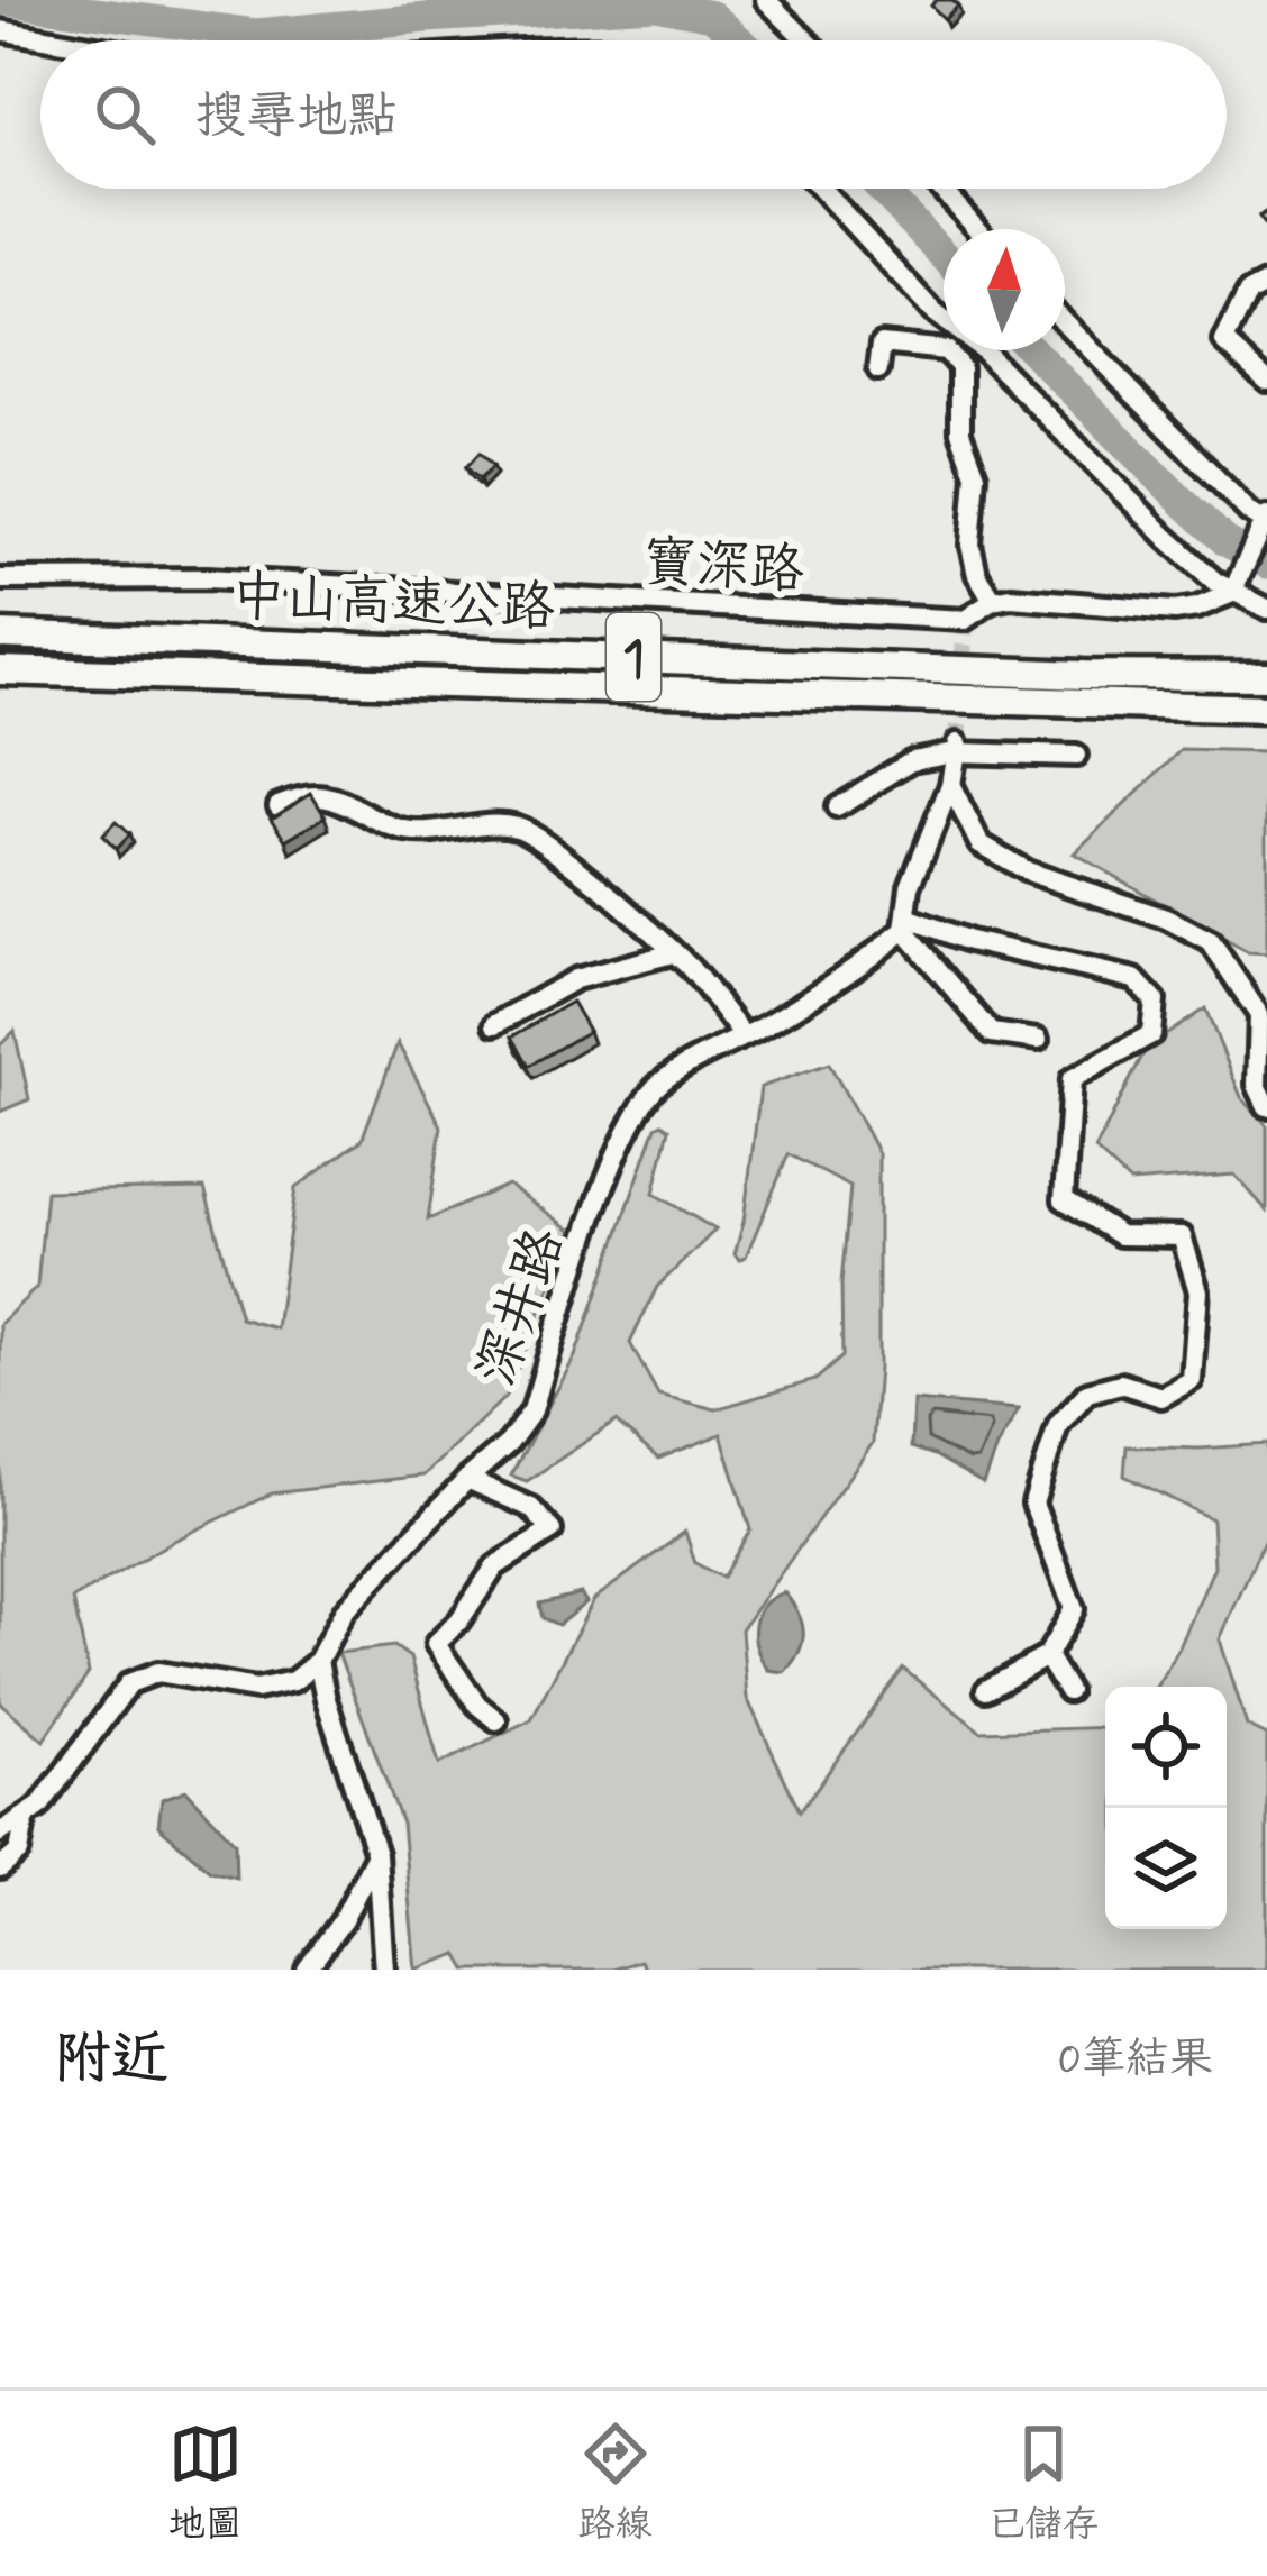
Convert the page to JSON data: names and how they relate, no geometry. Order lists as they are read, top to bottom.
{
  "streets": {
    "highway": ["中山高速公路", "1"],
    "street": ["寶深路", "深井路"]
  },
  "north": "top",
  "page": {
    "search": "搜尋地點",
    "heading": ["附近", "0筆結果"],
    "nav": ["地圖", "路線", "已儲存"]
  }
}
